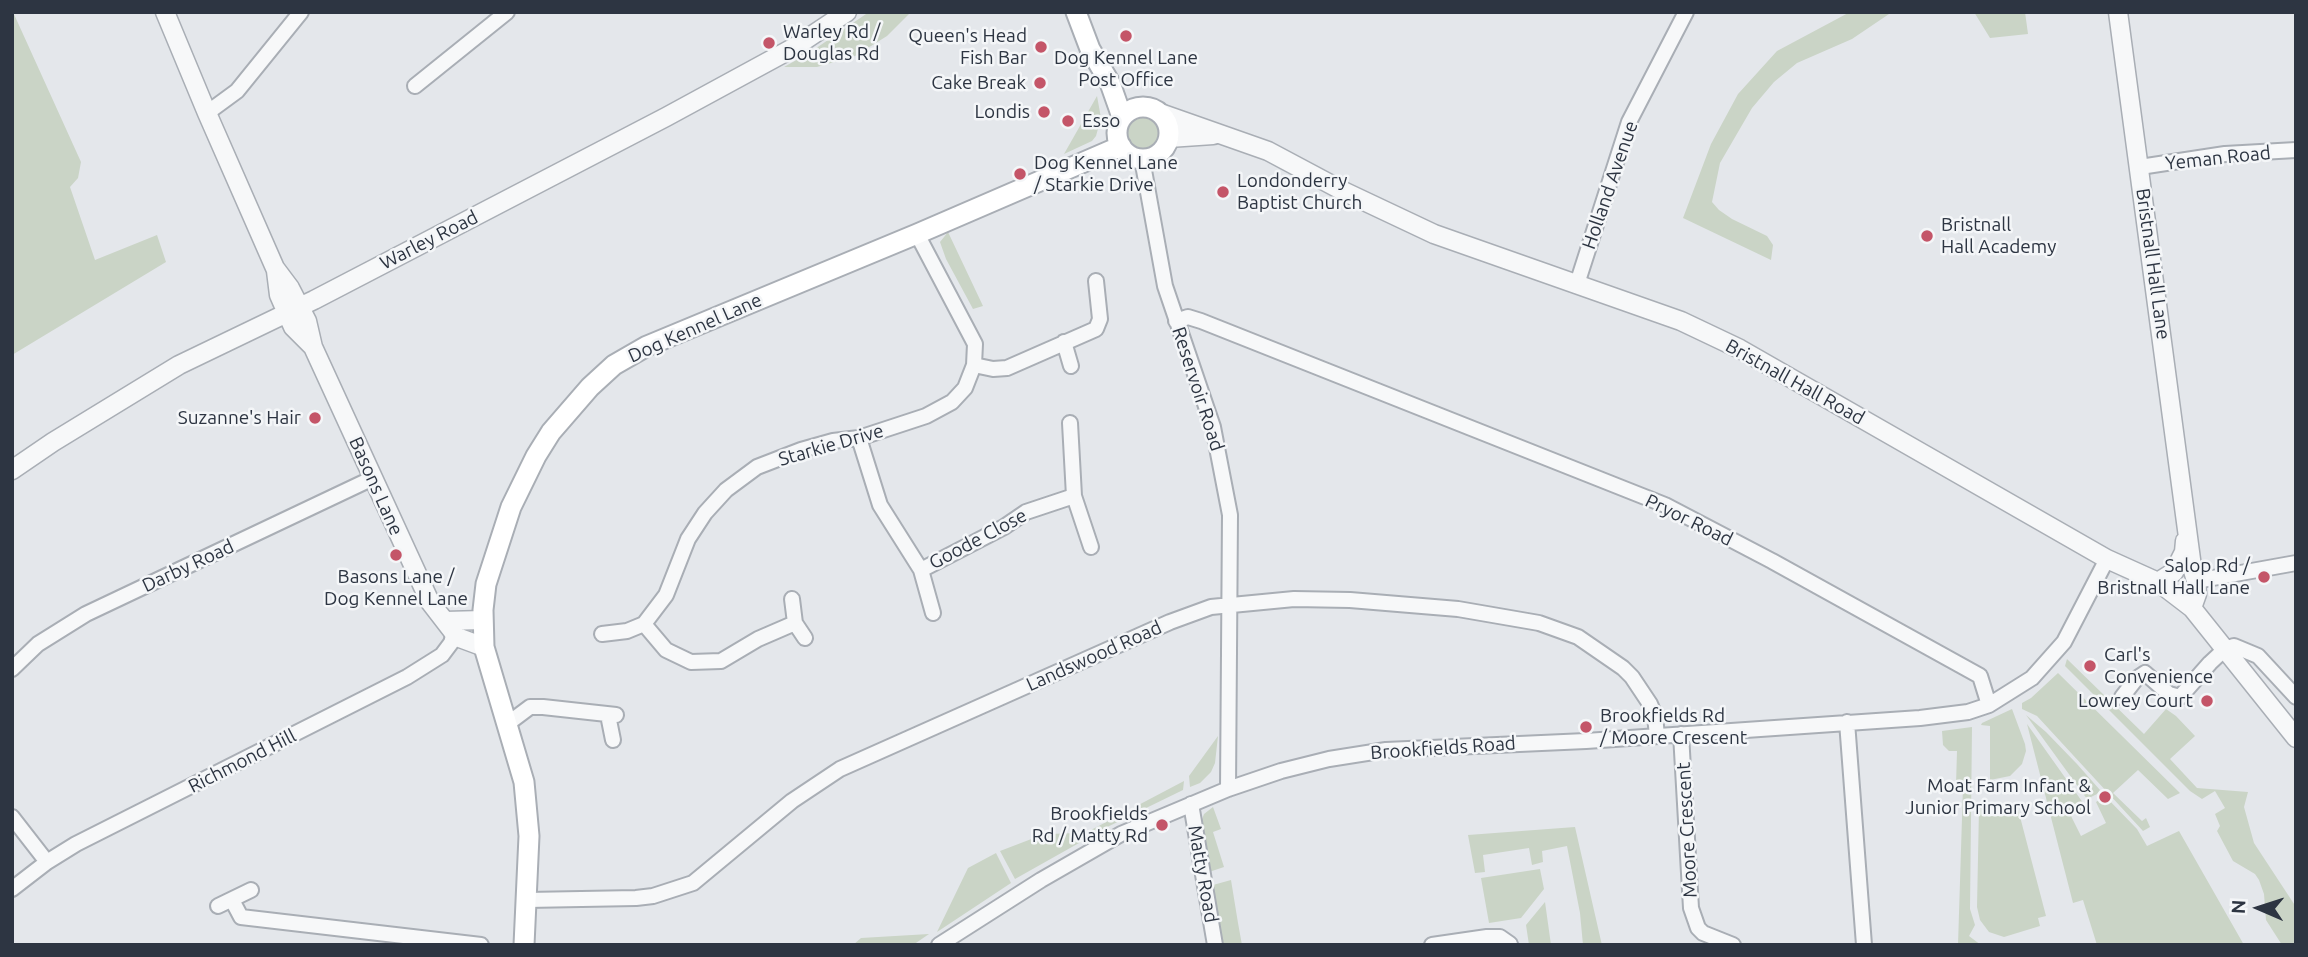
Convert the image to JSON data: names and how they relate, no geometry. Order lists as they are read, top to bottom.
{
  "streets": {
    "main road": ["Dog Kennel Lane"],
    "street": [
      "Yeman Road",
      "Holland Avenue",
      "Warley Road",
      "Bristnall Hall Lane",
      "Bristnall Hall Road",
      "Reservoir Road",
      "Starkie Drive",
      "Basons Lane",
      "Pryor Road",
      "Goode Close",
      "Darby Road",
      "Landswood Road",
      "Brookfields Road",
      "Richmond Hill",
      "Moore Crescent",
      "Matty Road"
    ]
  },
  "crossings": [
    ["Yeman Road", "Bristnall Hall Lane"],
    ["Holland Avenue", "Bristnall Hall Road"],
    ["Warley Road", "Basons Lane"],
    ["Bristnall Hall Lane", "Bristnall Hall Road"],
    ["Dog Kennel Lane", "Bristnall Hall Road"],
    ["Dog Kennel Lane", "Reservoir Road"],
    ["Dog Kennel Lane", "Landswood Road"],
    ["Bristnall Hall Road", "Reservoir Road"],
    ["Reservoir Road", "Pryor Road"],
    ["Reservoir Road", "Landswood Road"],
    ["Reservoir Road", "Brookfields Road"],
    ["Starkie Drive", "Goode Close"],
    ["Basons Lane", "Darby Road"],
    ["Basons Lane", "Richmond Hill"],
    ["Pryor Road", "Brookfields Road"],
    ["Landswood Road", "Brookfields Road"],
    ["Brookfields Road", "Moore Crescent"],
    ["Brookfields Road", "Matty Road"]
  ],
  "places": [
    "Dog Kennel Lane Post Office",
    "Warley Rd / Douglas Rd",
    "Queen's Head Fish Bar",
    "Cake Break",
    "Londis",
    "Esso",
    "Dog Kennel Lane / Starkie Drive",
    "Londonderry Baptist Church",
    "Bristnall Hall Academy",
    "Suzanne's Hair",
    "Basons Lane / Dog Kennel Lane",
    "Salop Rd / Bristnall Hall Lane",
    "Carl's Convenience",
    "Lowrey Court",
    "Brookfields Rd / Moore Crescent",
    "Moat Farm Infant & Junior Primary School",
    "Brookfields Rd / Matty Rd"
  ],
  "north": "left"
}
